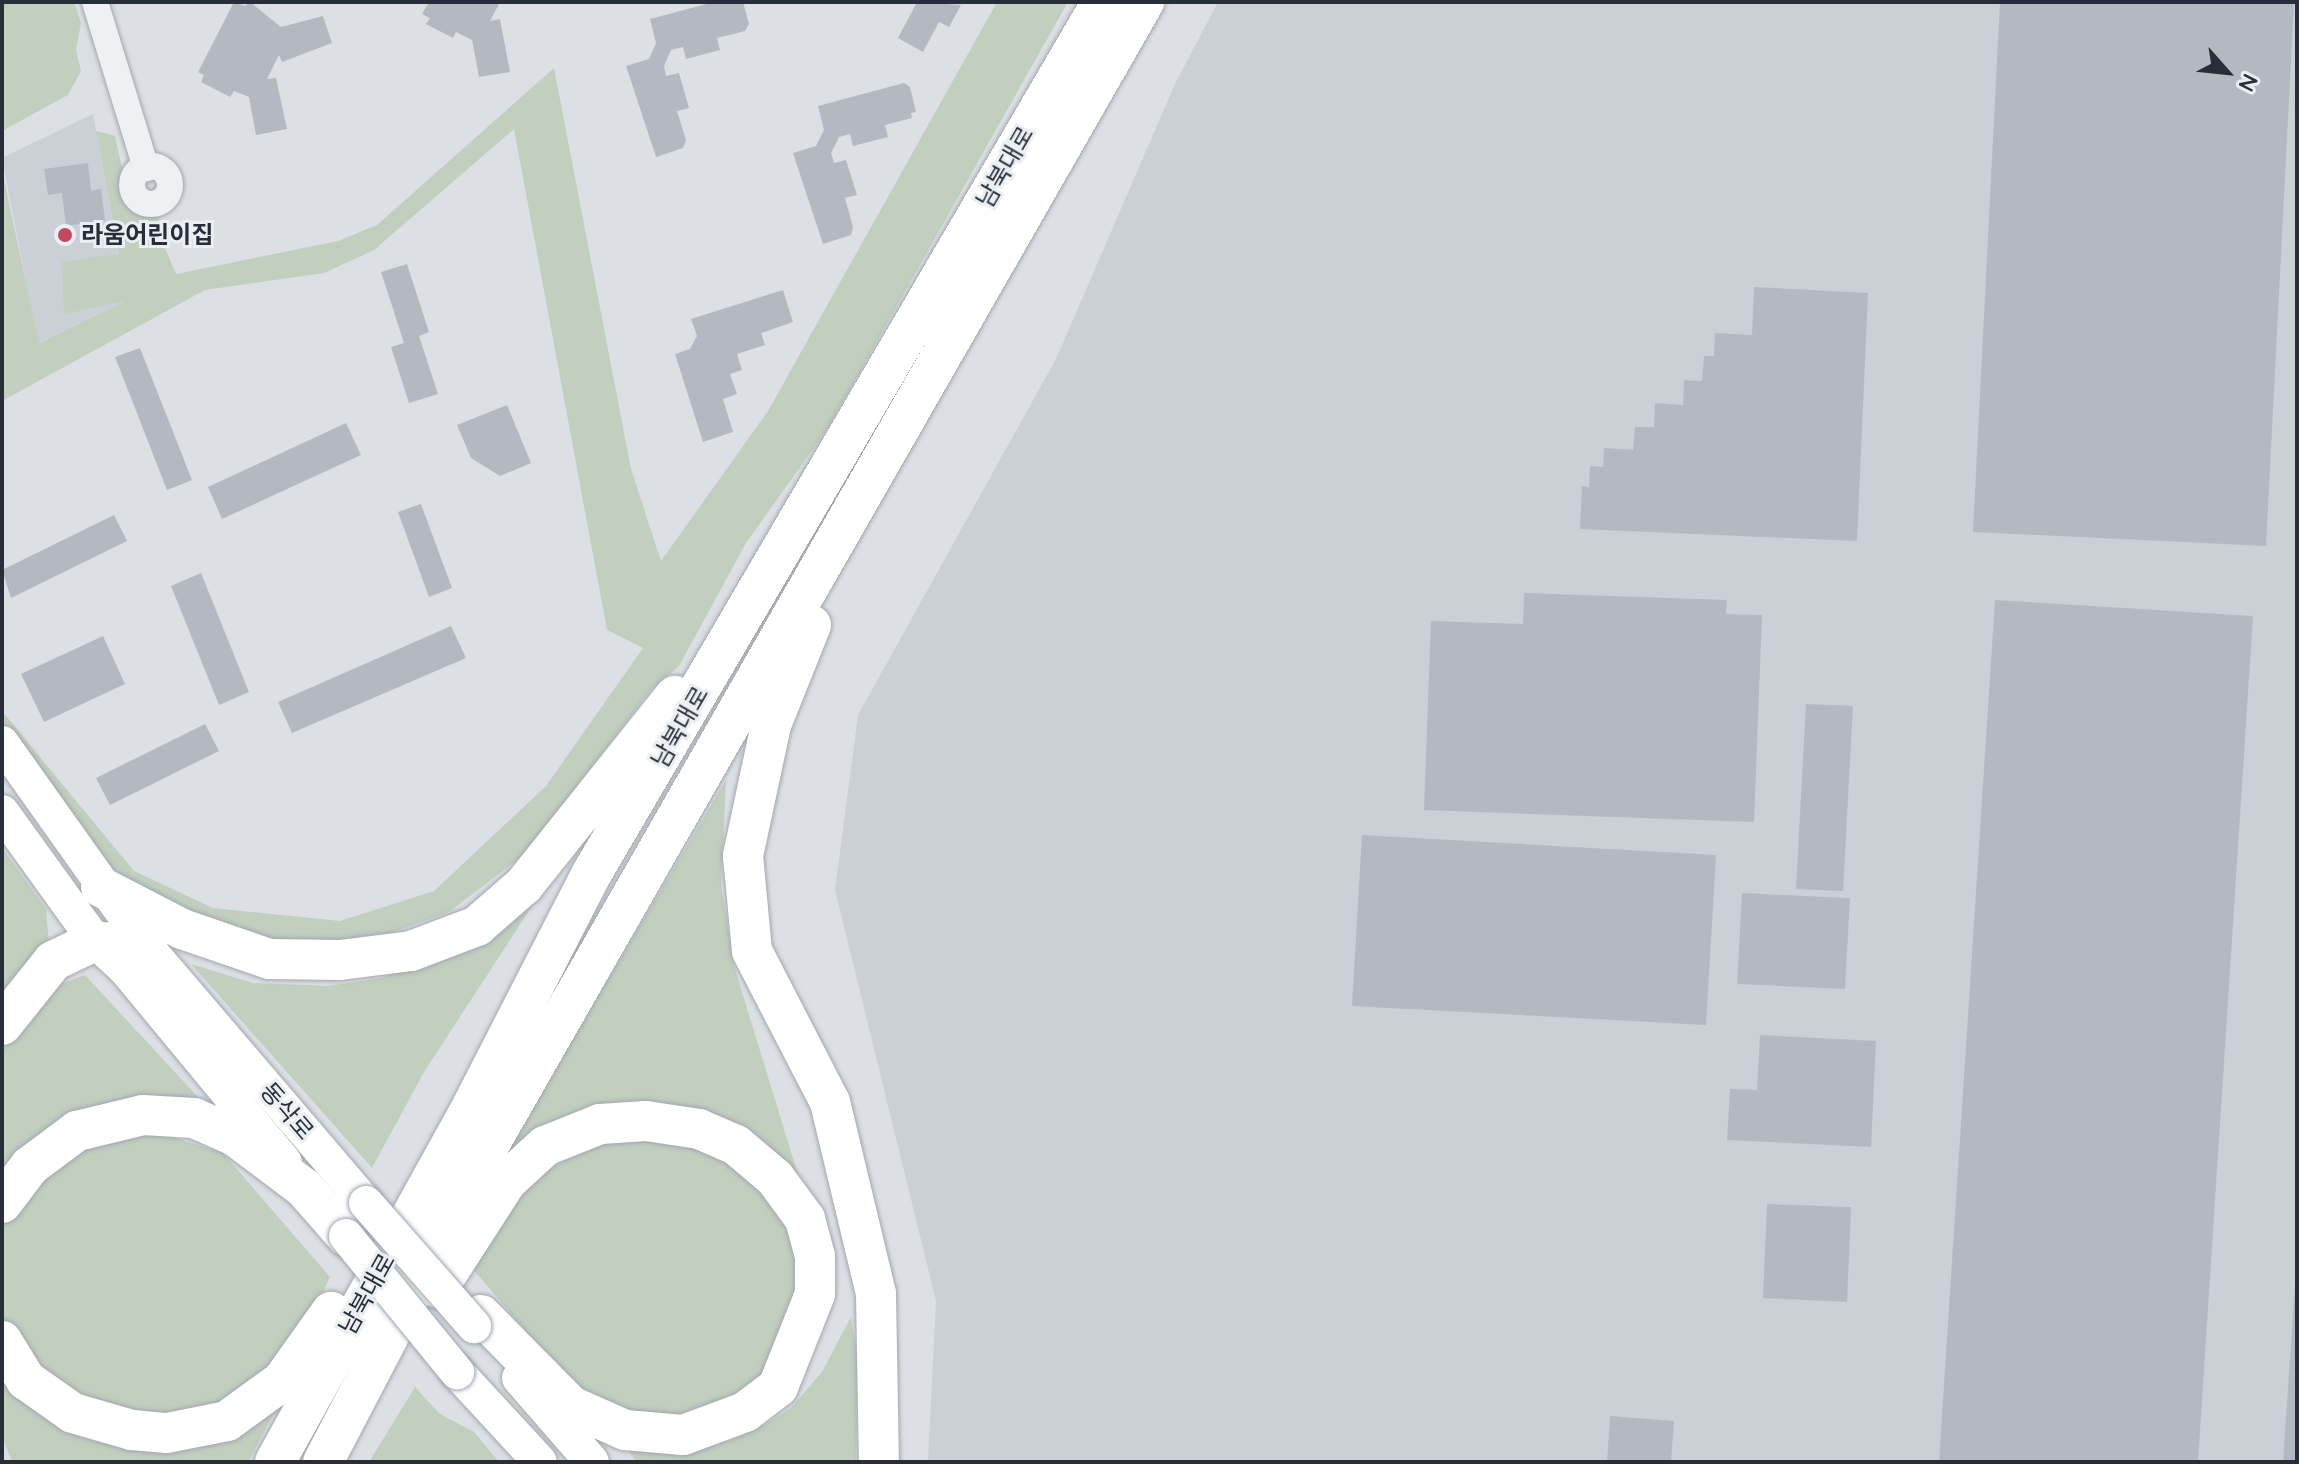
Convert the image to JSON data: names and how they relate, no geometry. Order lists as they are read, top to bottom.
{
  "streets": {
    "highway": ["남북대로"],
    "main road": ["동삭로"]
  },
  "places": ["라움어린이집"],
  "north": "bottom right"
}
